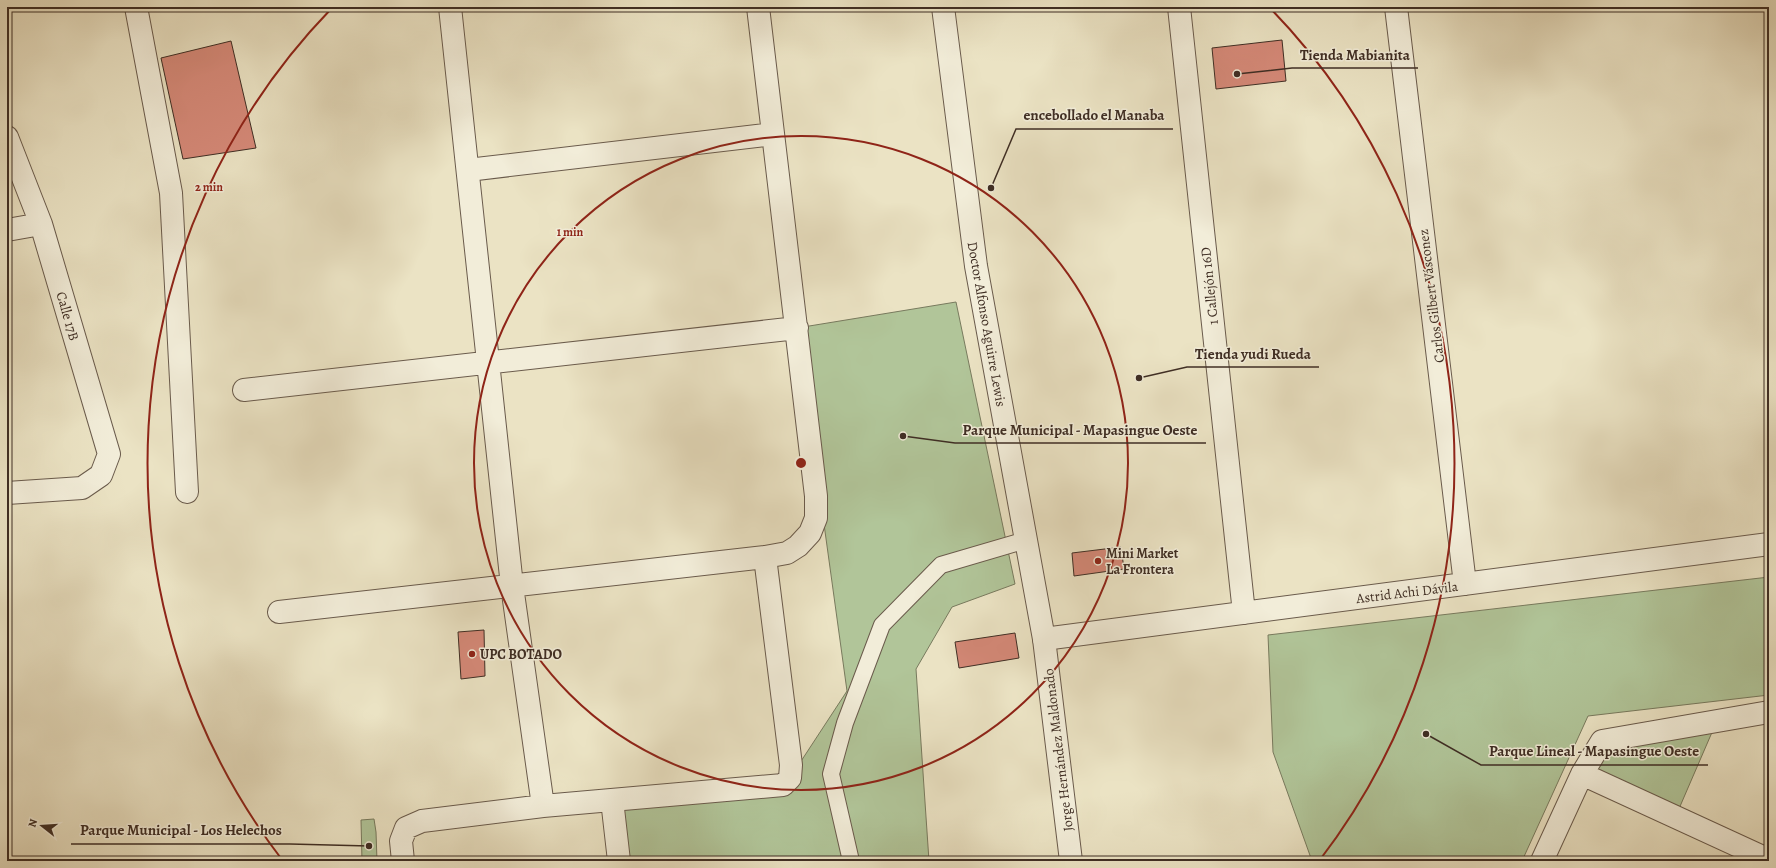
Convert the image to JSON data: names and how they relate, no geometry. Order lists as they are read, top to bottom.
{
  "streets": {
    "street": [
      "1 Callejón 16D",
      "Carlos Gilbert Vásconez",
      "Calle 17B",
      "Doctor Alfonso Aguirre Lewis",
      "Astrid Achi Dávila",
      "Jorge Hernández Maldonado"
    ]
  },
  "crossings": [
    ["1 Callejón 16D", "Astrid Achi Dávila"],
    ["Carlos Gilbert Vásconez", "Astrid Achi Dávila"],
    ["Doctor Alfonso Aguirre Lewis", "Astrid Achi Dávila"],
    ["Doctor Alfonso Aguirre Lewis", "Jorge Hernández Maldonado"],
    ["Astrid Achi Dávila", "Jorge Hernández Maldonado"]
  ],
  "places": [
    "Tienda Mabianita",
    "encebollado el Manaba",
    "Tienda yudi Rueda",
    "Parque Municipal - Mapasingue Oeste",
    "Mini Market La Frontera",
    "UPC BOTADO",
    "Parque Lineal - Mapasingue Oeste",
    "Parque Municipal - Los Helechos"
  ],
  "north": "left",
  "rings": ["2 min", "1 min"]
}
